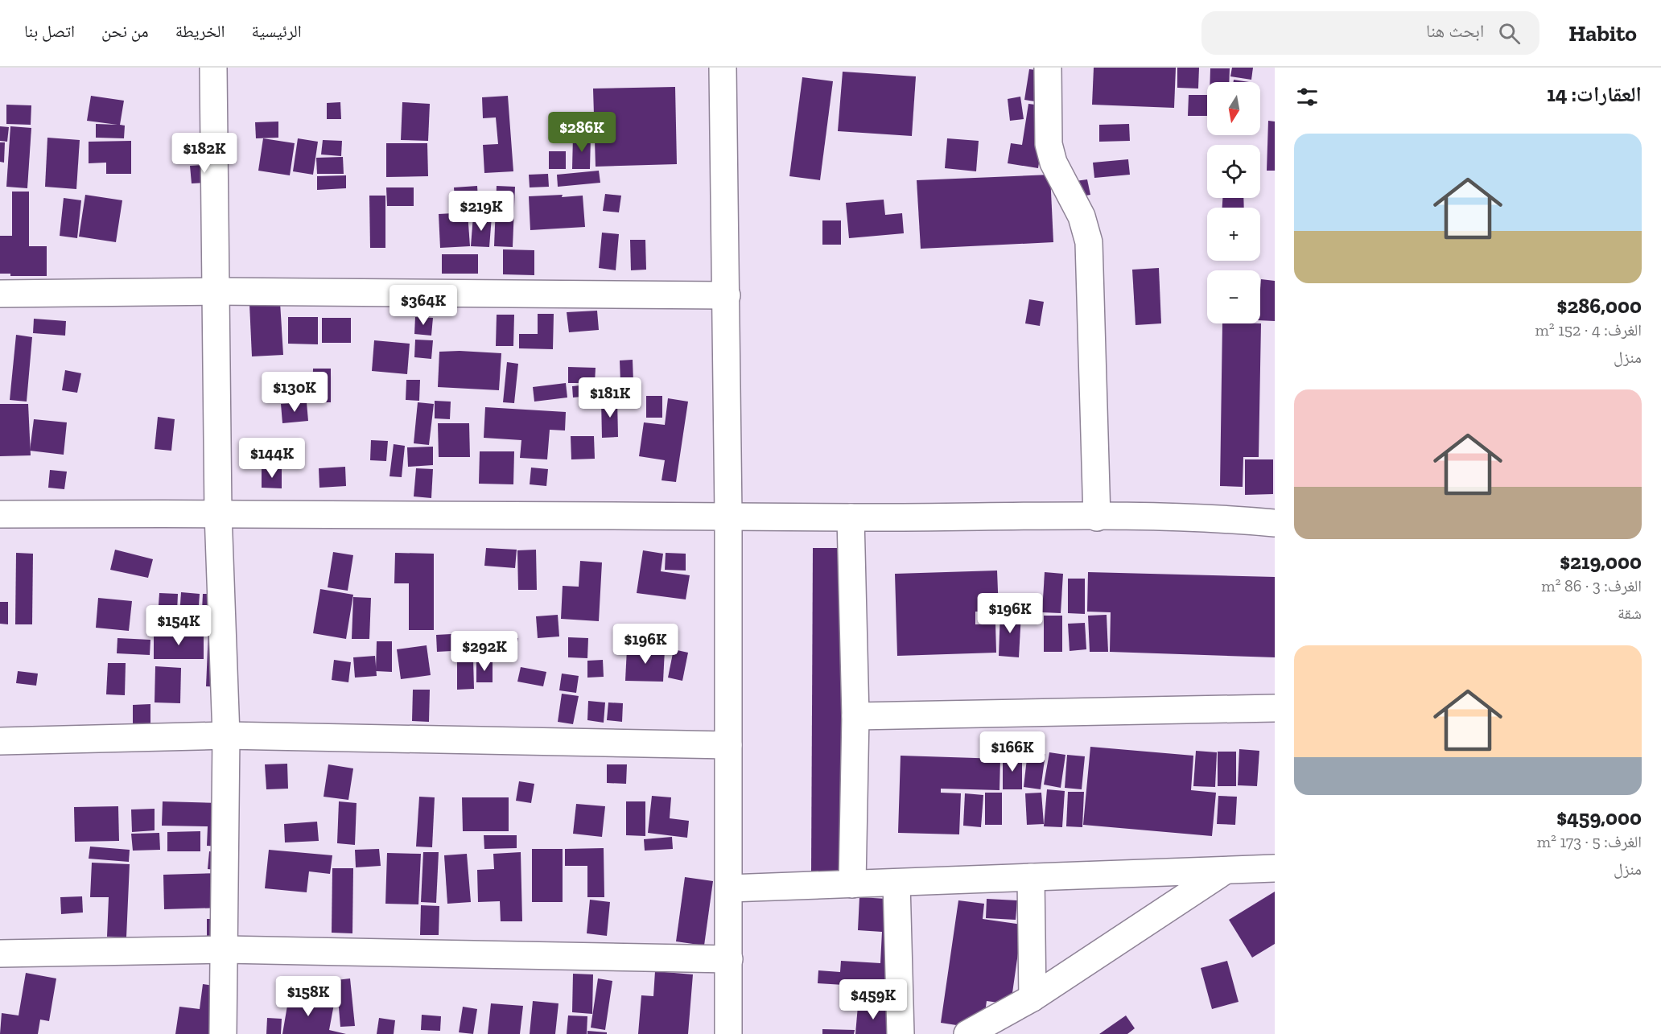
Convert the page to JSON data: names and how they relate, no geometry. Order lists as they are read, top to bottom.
{
  "north": "bottom",
  "page": {
    "header": "Habito",
    "search": "ابحث هنا",
    "nav": [
      "الرئيسية",
      "الخريطة",
      "من نحن",
      "اتصل بنا"
    ],
    "heading": "العقارات: 14",
    "map_buttons": ["+", "−"],
    "price": [
      "$286K",
      "$182K",
      "$219K",
      "$364K",
      "$130K",
      "$181K",
      "$144K",
      "$196K",
      "$154K",
      "$196K",
      "$292K",
      "$166K",
      "$158K",
      "$459K"
    ],
    "list": [
      {
        "name": "$286,000",
        "note": "الغرف: 4 · 152 m² · منزل"
      },
      {
        "name": "$219,000",
        "note": "الغرف: 3 · 86 m² · شقة"
      },
      {
        "name": "$459,000",
        "note": "الغرف: 5 · 173 m² · منزل"
      }
    ]
  }
}
